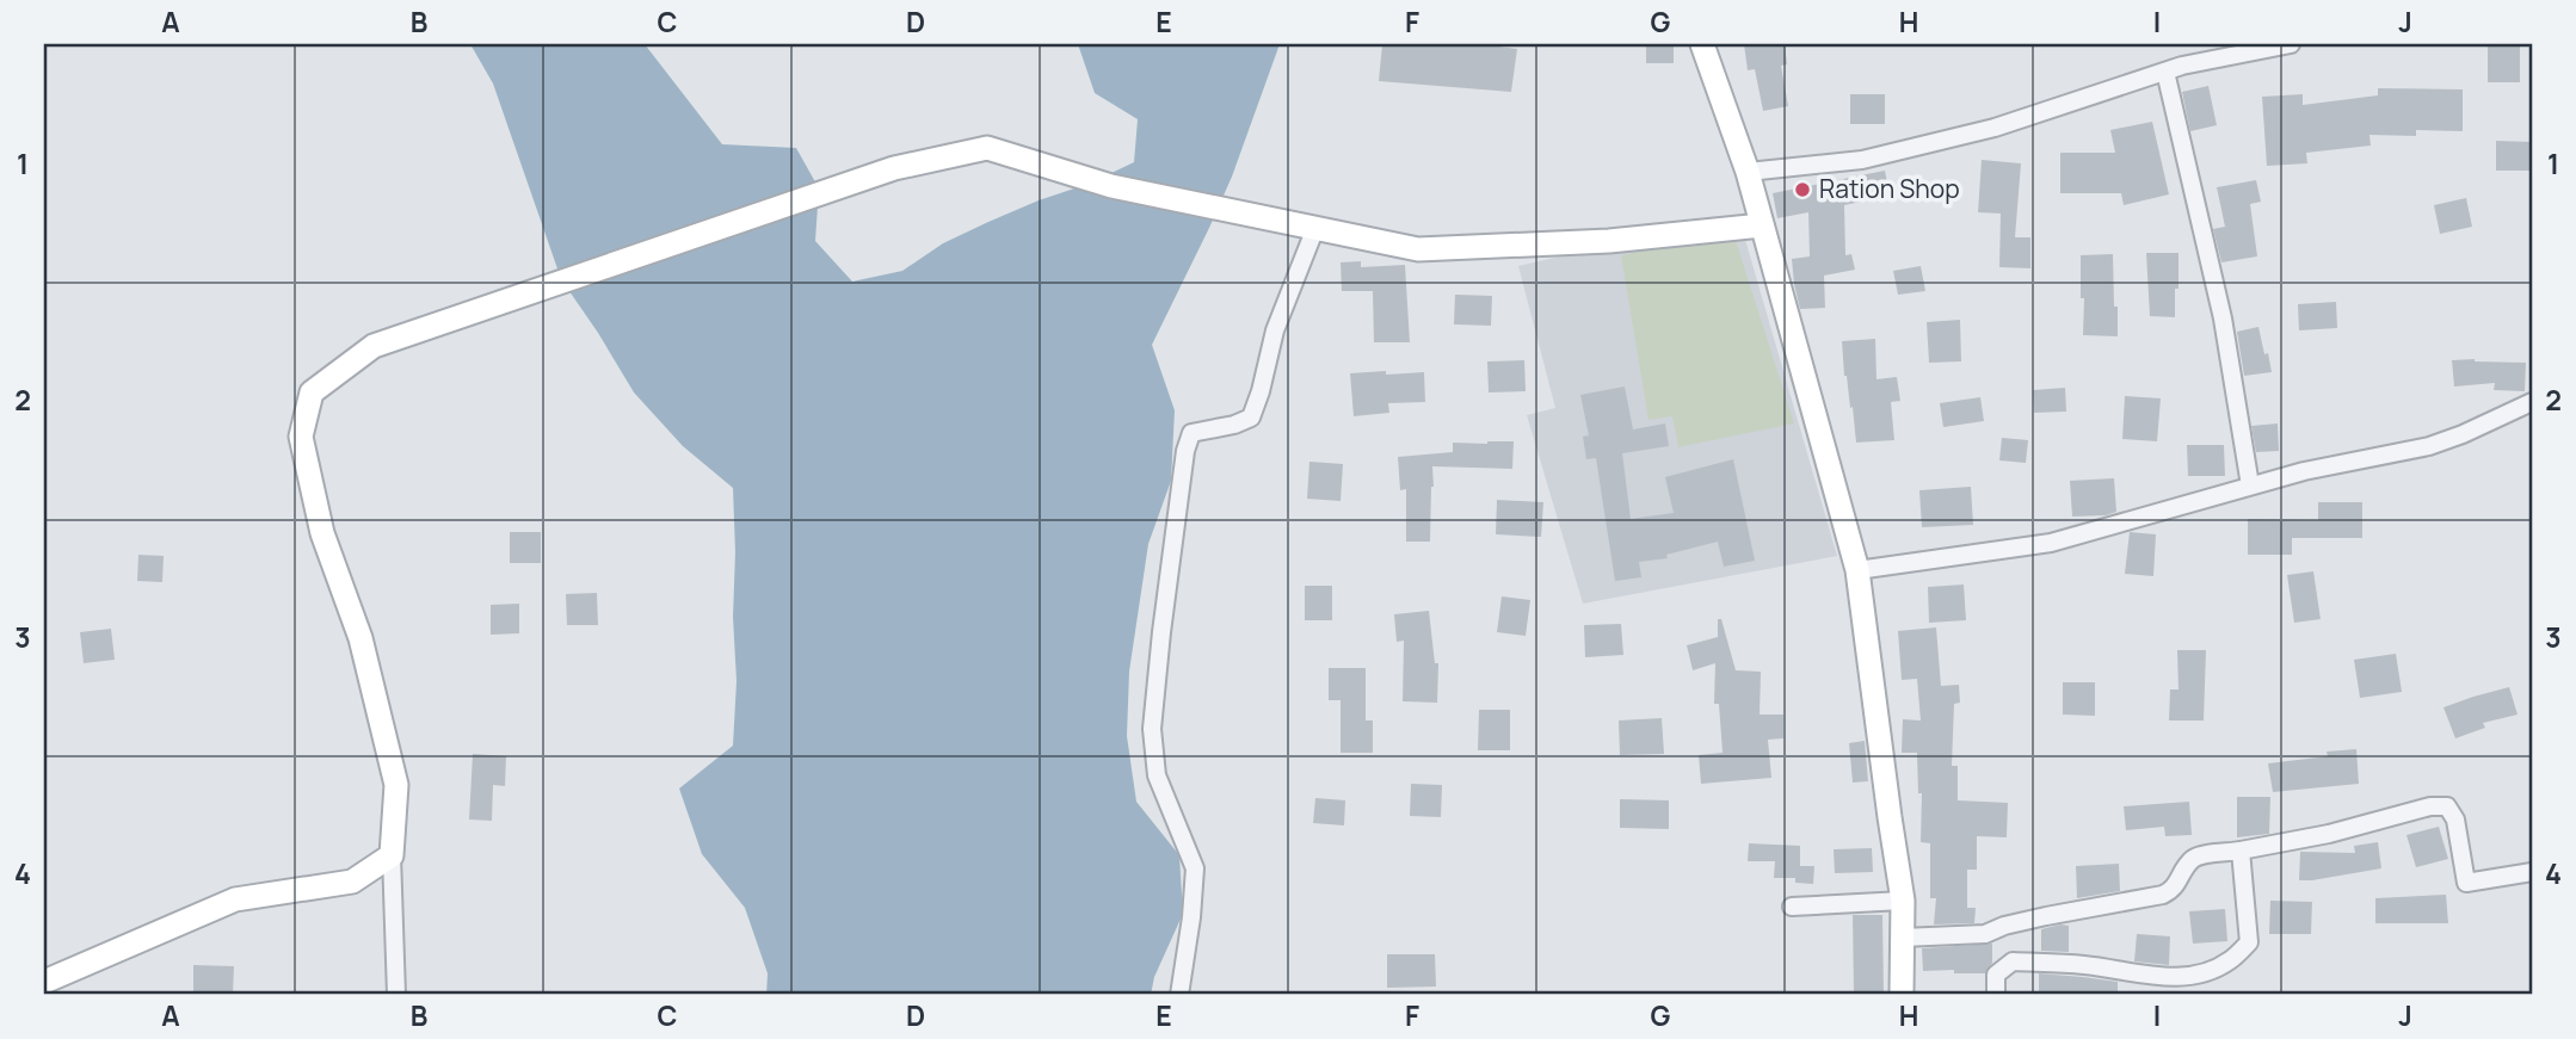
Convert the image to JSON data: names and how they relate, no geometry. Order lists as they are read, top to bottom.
{
  "places": ["Ration Shop"],
  "grid": {
    "columns": [
      "A",
      "B",
      "C",
      "D",
      "E",
      "F",
      "G",
      "H",
      "I",
      "J"
    ],
    "rows": [
      "1",
      "2",
      "3",
      "4"
    ]
  }
}
